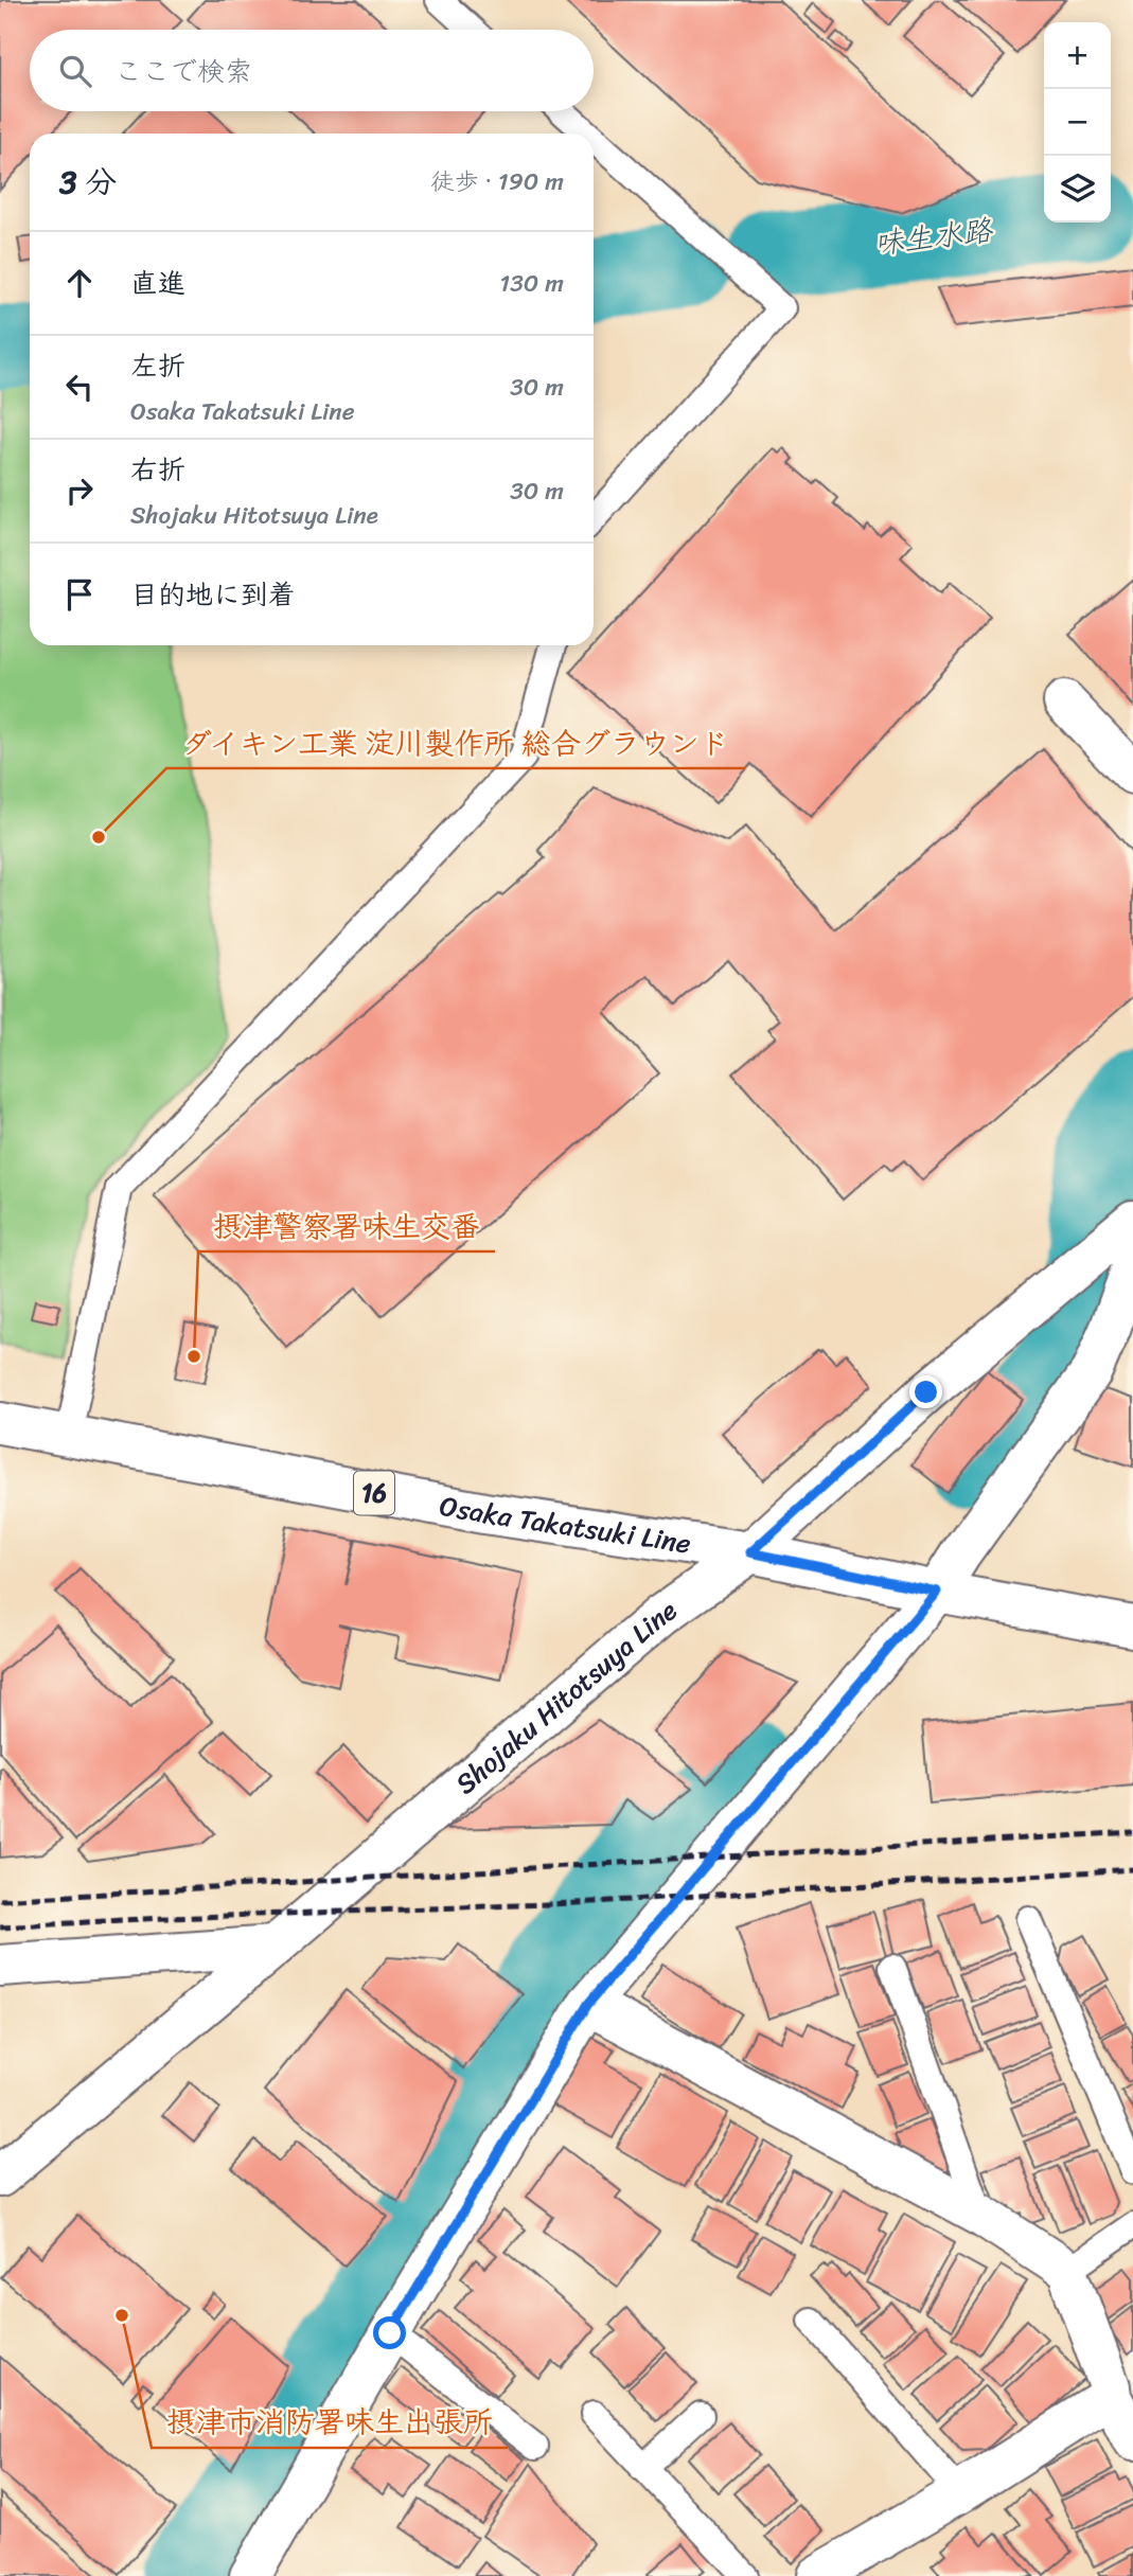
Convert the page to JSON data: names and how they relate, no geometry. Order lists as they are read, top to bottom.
{
  "streets": {
    "street": ["16", "Osaka Takatsuki Line", "Shojaku Hitotsuya Line"]
  },
  "crossings": [
    ["Osaka Takatsuki Line", "Shojaku Hitotsuya Line"]
  ],
  "water": ["味生水路"],
  "places": ["ダイキン工業 淀川製作所 総合グラウンド", "摂津警察署味生交番", "摂津市消防署味生出張所"],
  "page": {
    "map_buttons": ["+", "−"],
    "search": "ここで検索",
    "heading": ["3 分", "徒歩 · 190 m"],
    "list": [
      ["直進", "130 m"],
      ["左折", "Osaka Takatsuki Line", "30 m"],
      ["右折", "Shojaku Hitotsuya Line", "30 m"],
      "目的地に到着"
    ]
  }
}
